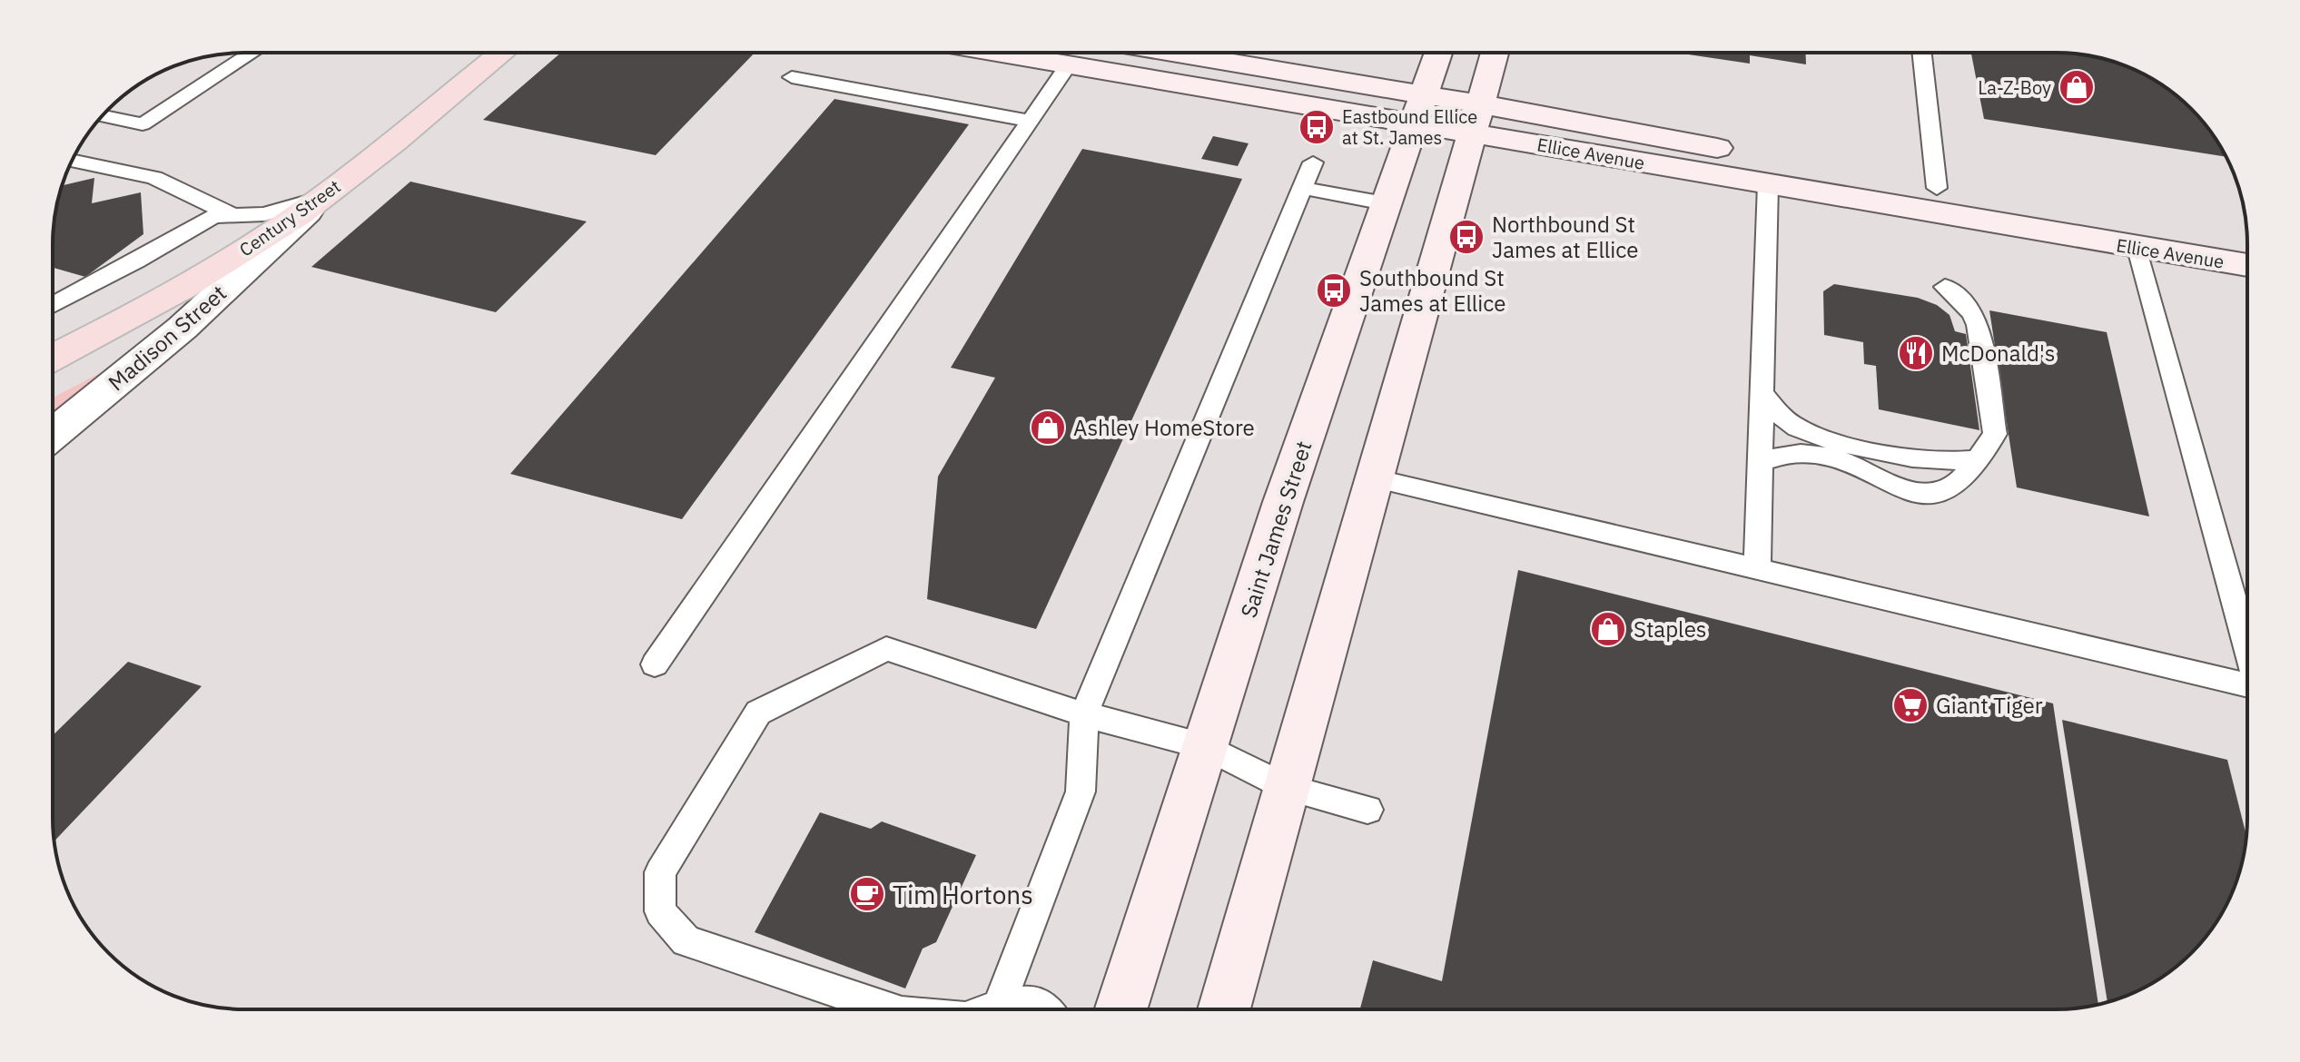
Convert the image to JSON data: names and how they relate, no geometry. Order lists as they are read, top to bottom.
{
  "streets": {
    "main road": ["Ellice Avenue", "Century Street", "Saint James Street"],
    "street": ["Madison Street"]
  },
  "crossings": [
    ["Ellice Avenue", "Saint James Street"],
    ["Century Street", "Madison Street"]
  ],
  "places": {
    "shop": ["La-Z-Boy", "Ashley HomeStore", "Staples"],
    "bus stop": ["Eastbound Ellice at St. James", "Northbound St James at Ellice", "Southbound St James at Ellice"],
    "restaurant": ["McDonald's"],
    "supermarket": ["Giant Tiger"],
    "cafe": ["Tim Hortons"]
  }
}
